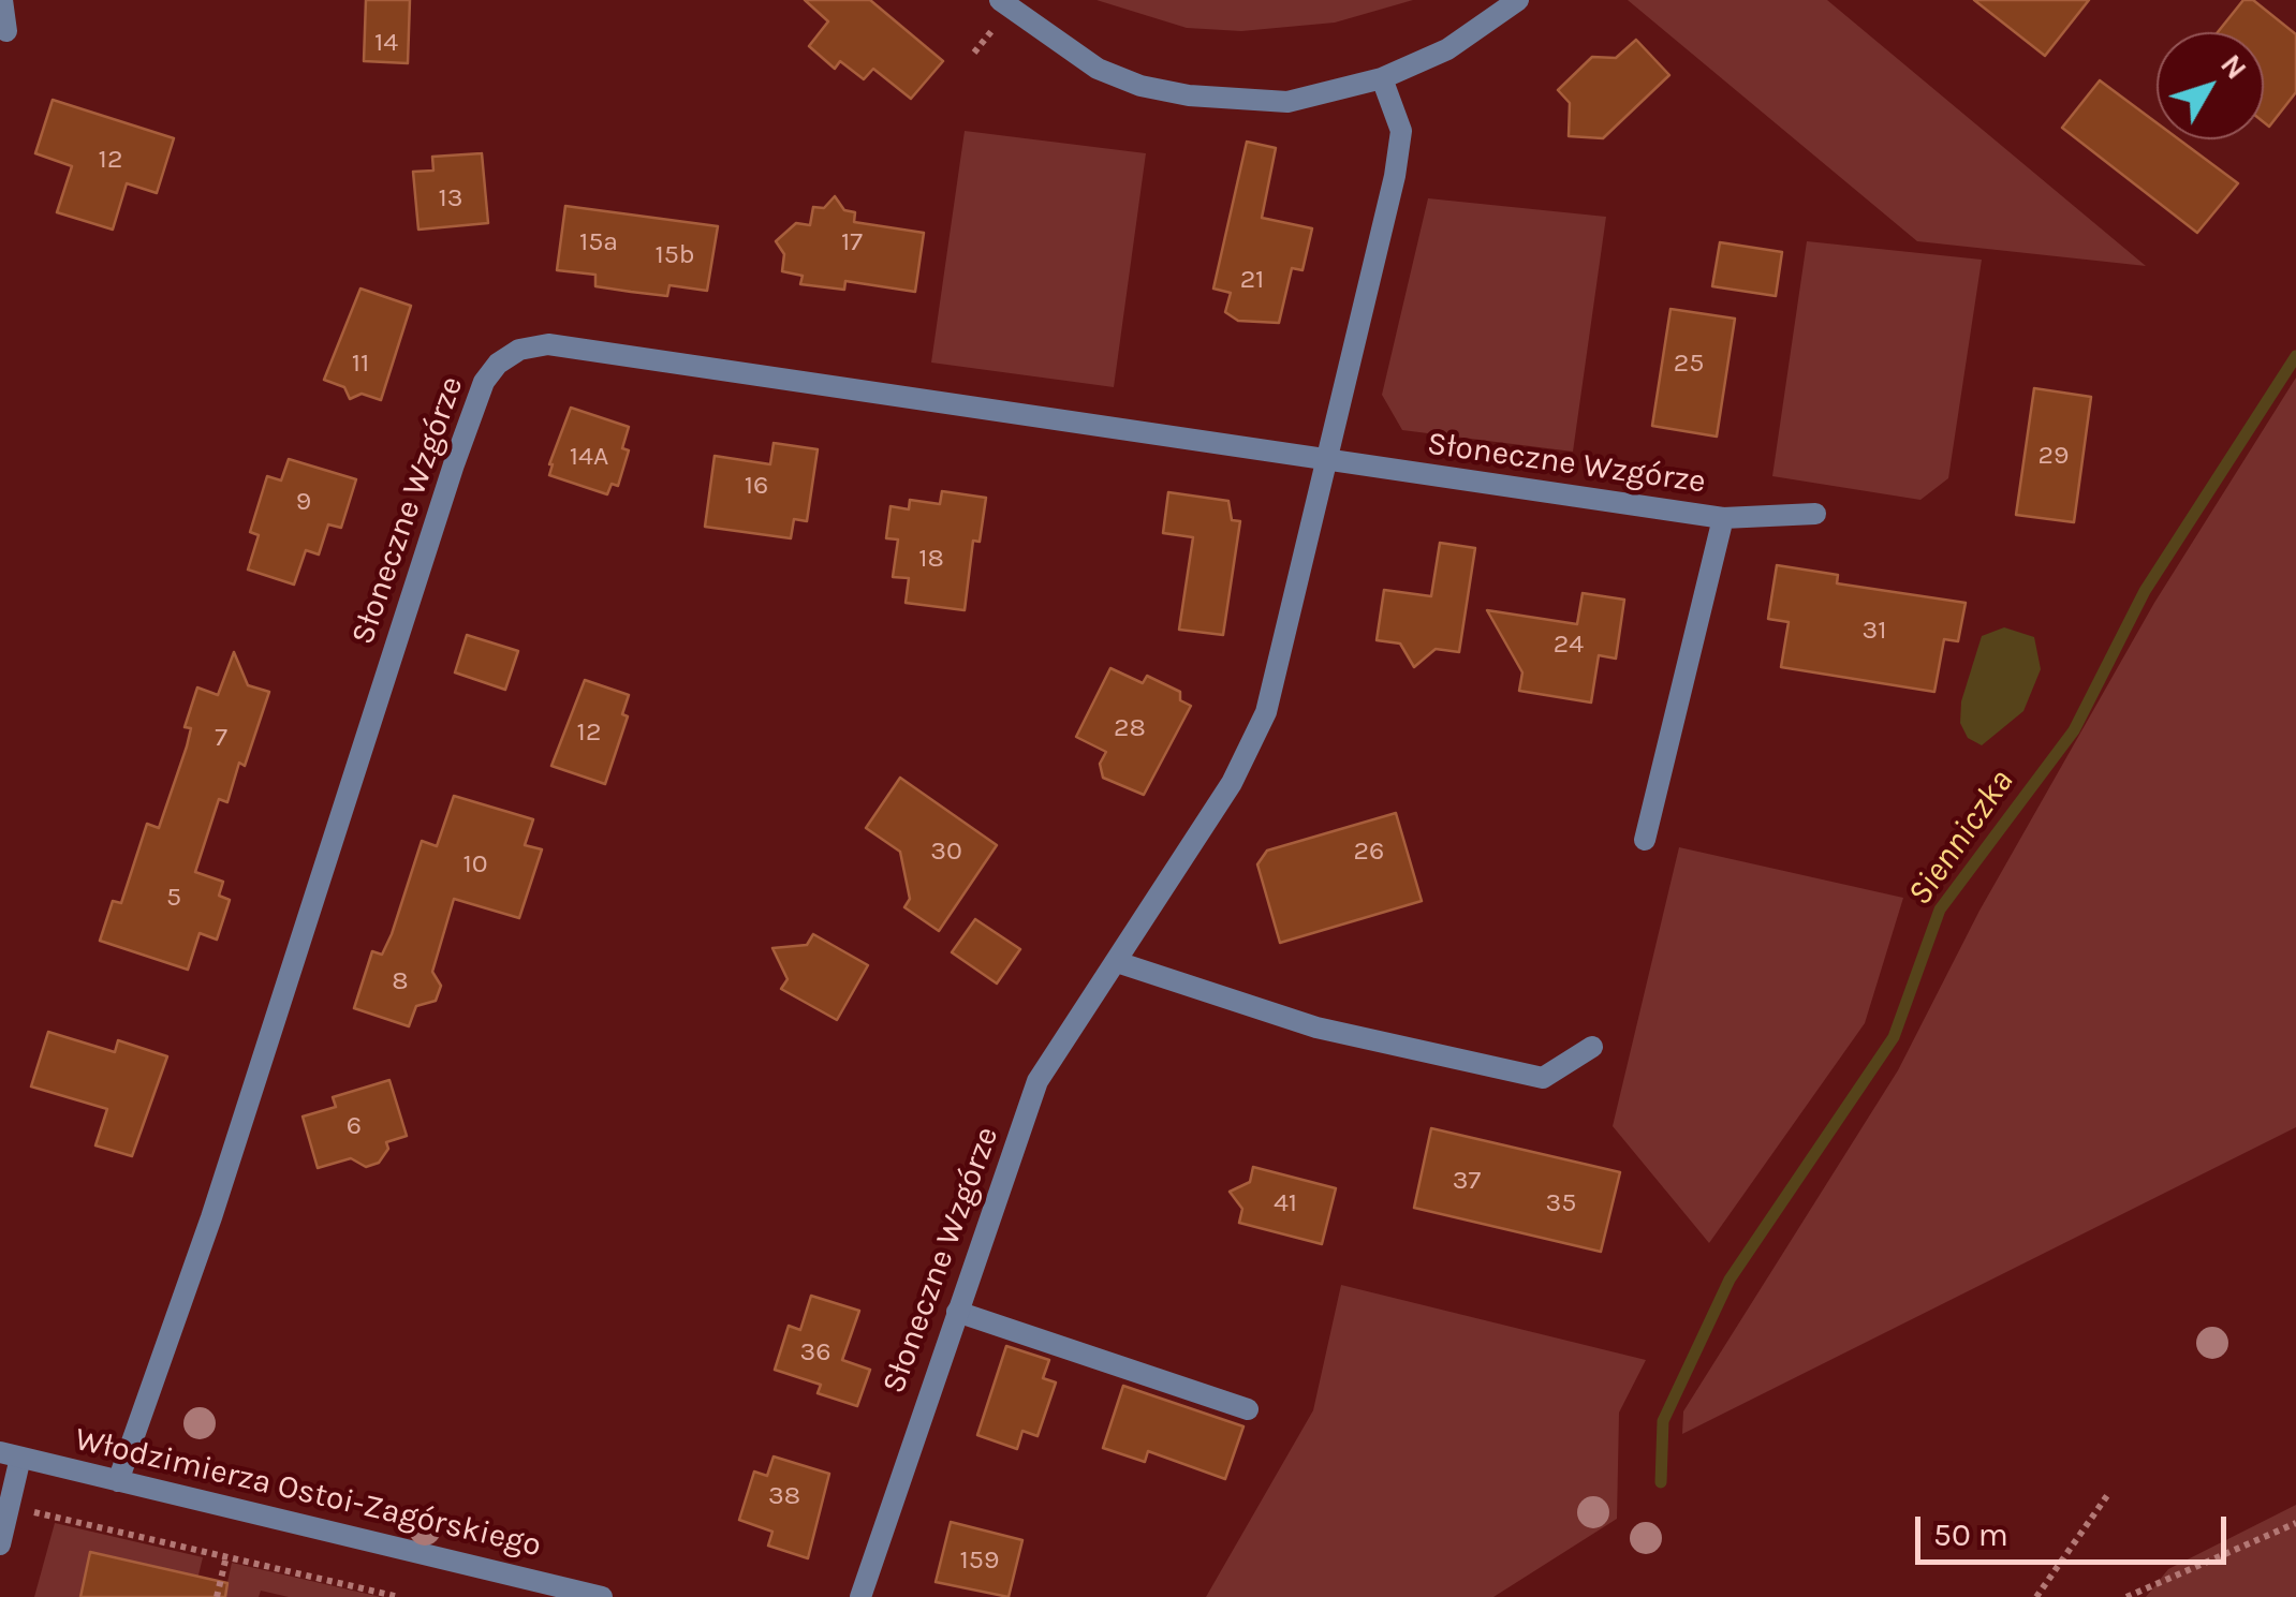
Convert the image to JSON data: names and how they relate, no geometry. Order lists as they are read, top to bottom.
{
  "streets": {
    "street": ["Słoneczne Wzgórze", "Włodzimierza Ostoi-Zagórskiego"]
  },
  "crossings": [
    ["Słoneczne Wzgórze", "Włodzimierza Ostoi-Zagórskiego"]
  ],
  "water": ["Sienniczka"],
  "house_numbers": [
    "14",
    "12",
    "13",
    "15a",
    "17",
    "15b",
    "21",
    "11",
    "25",
    "29",
    "14A",
    "16",
    "9",
    "18",
    "31",
    "24",
    "28",
    "12",
    "7",
    "30",
    "26",
    "10",
    "5",
    "8",
    "6",
    "37",
    "41",
    "35",
    "36",
    "38",
    "159"
  ],
  "scale_bar": "50 m",
  "north": "top right"
}
